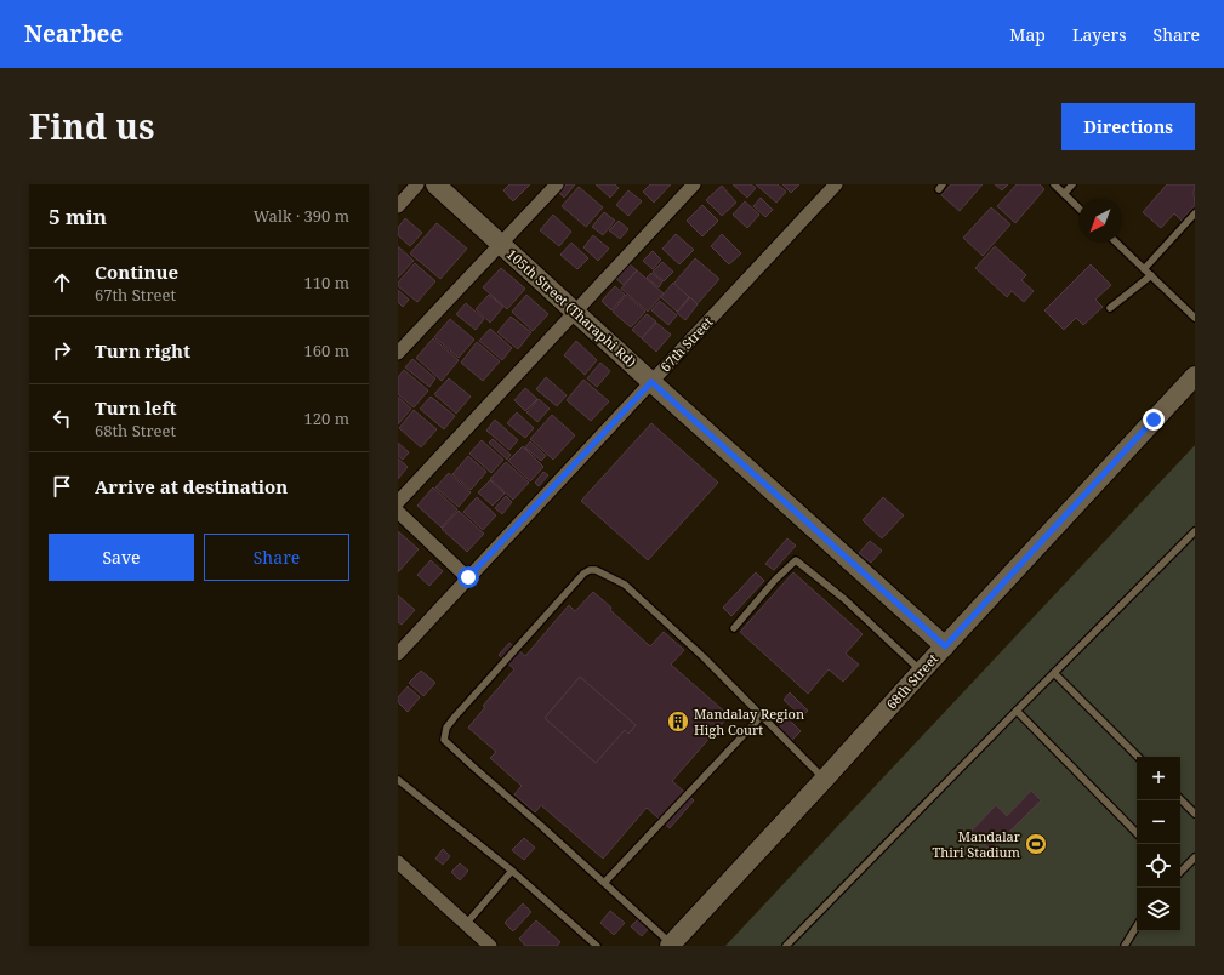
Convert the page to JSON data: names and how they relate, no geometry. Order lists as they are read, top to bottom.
{
  "streets": {
    "main road": ["105th Street (Tharaphi Rd)", "68th Street"],
    "street": ["67th Street"]
  },
  "crossings": [
    ["105th Street (Tharaphi Rd)", "67th Street"],
    ["105th Street (Tharaphi Rd)", "68th Street"]
  ],
  "places": {
    "building": ["Mandalay Region High Court"],
    "sports": ["Mandalar Thiri Stadium"]
  },
  "north": "bottom left",
  "page": {
    "header": "Nearbee",
    "nav": ["Map", "Layers", "Share"],
    "title": "Find us",
    "buttons": [
      "Directions",
      ["Save", "Share"]
    ],
    "heading": ["5 min", "Walk · 390 m"],
    "list": [
      ["Continue", "67th Street", "110 m"],
      ["Turn right", "160 m"],
      ["Turn left", "68th Street", "120 m"],
      "Arrive at destination"
    ],
    "map_buttons": ["+", "−"]
  }
}
